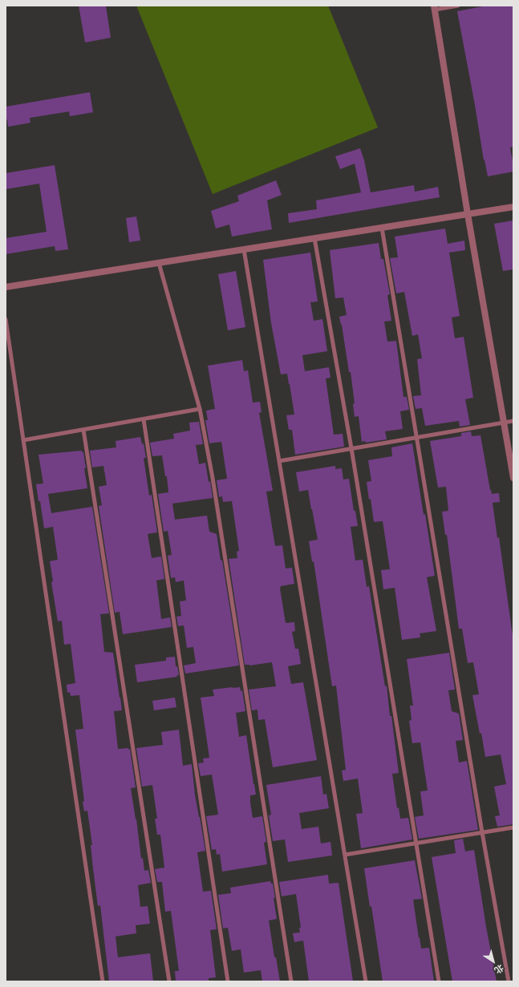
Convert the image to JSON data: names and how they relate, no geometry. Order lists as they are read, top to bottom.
{
  "north": "bottom right"
}
